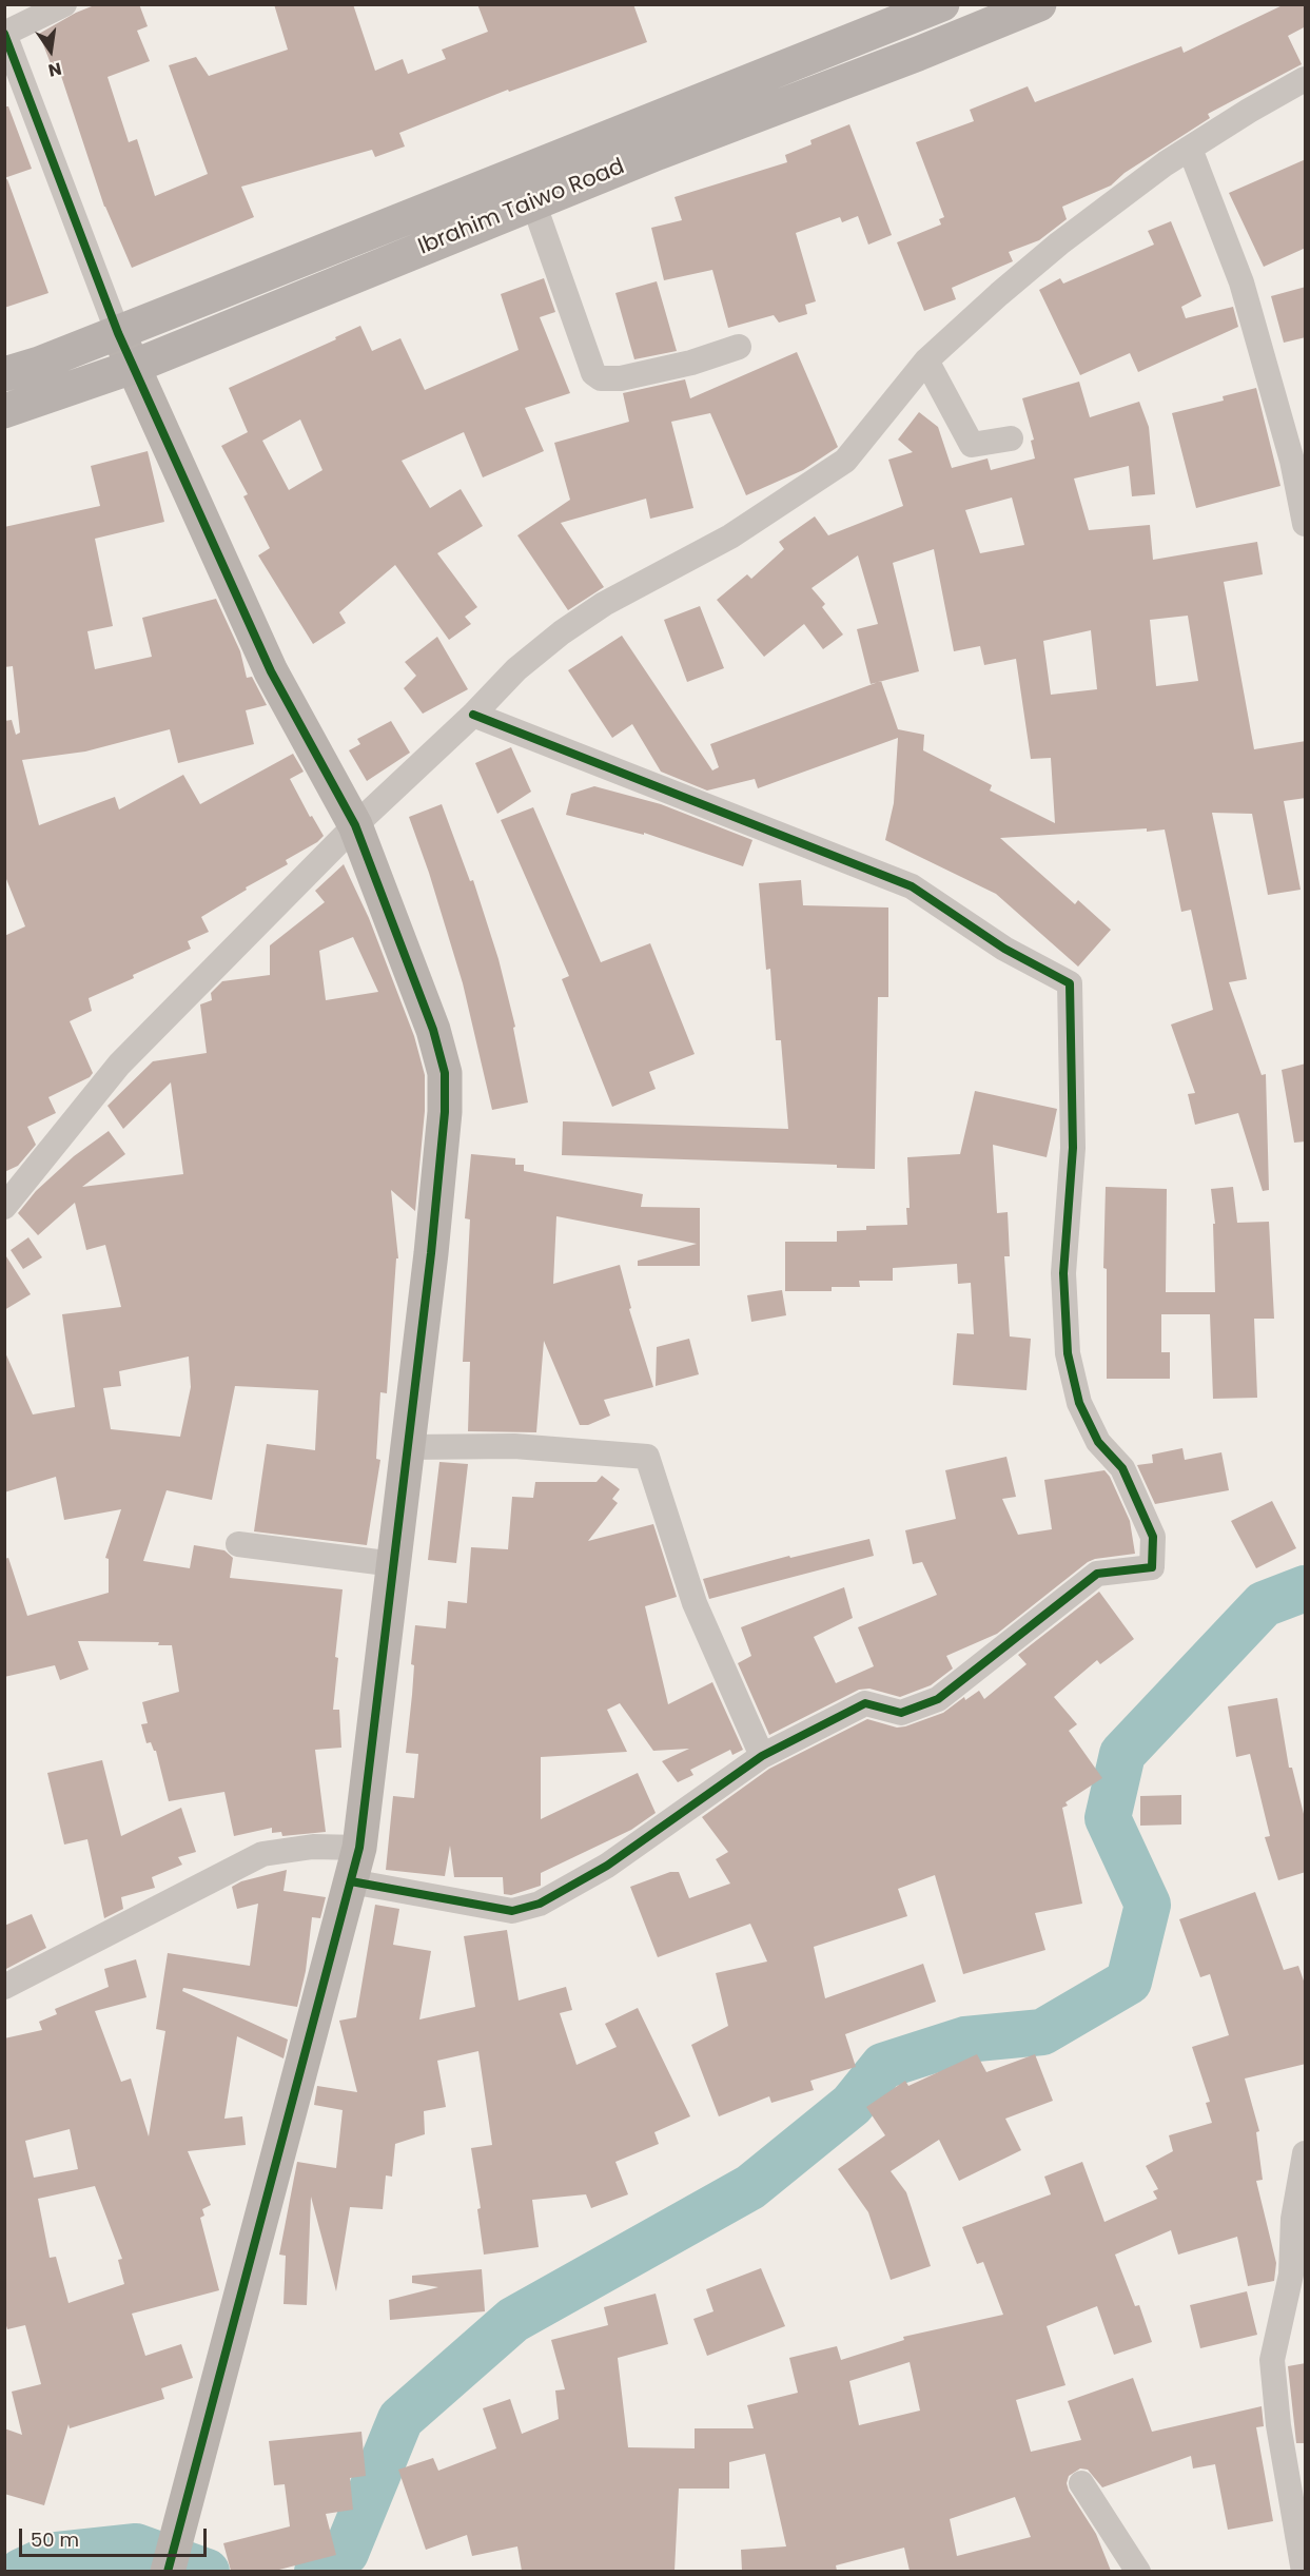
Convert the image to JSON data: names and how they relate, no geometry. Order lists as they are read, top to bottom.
{
  "streets": {
    "main road": ["Ibrahim Taiwo Road"]
  },
  "scale_bar": "50 m",
  "north": "bottom"
}
